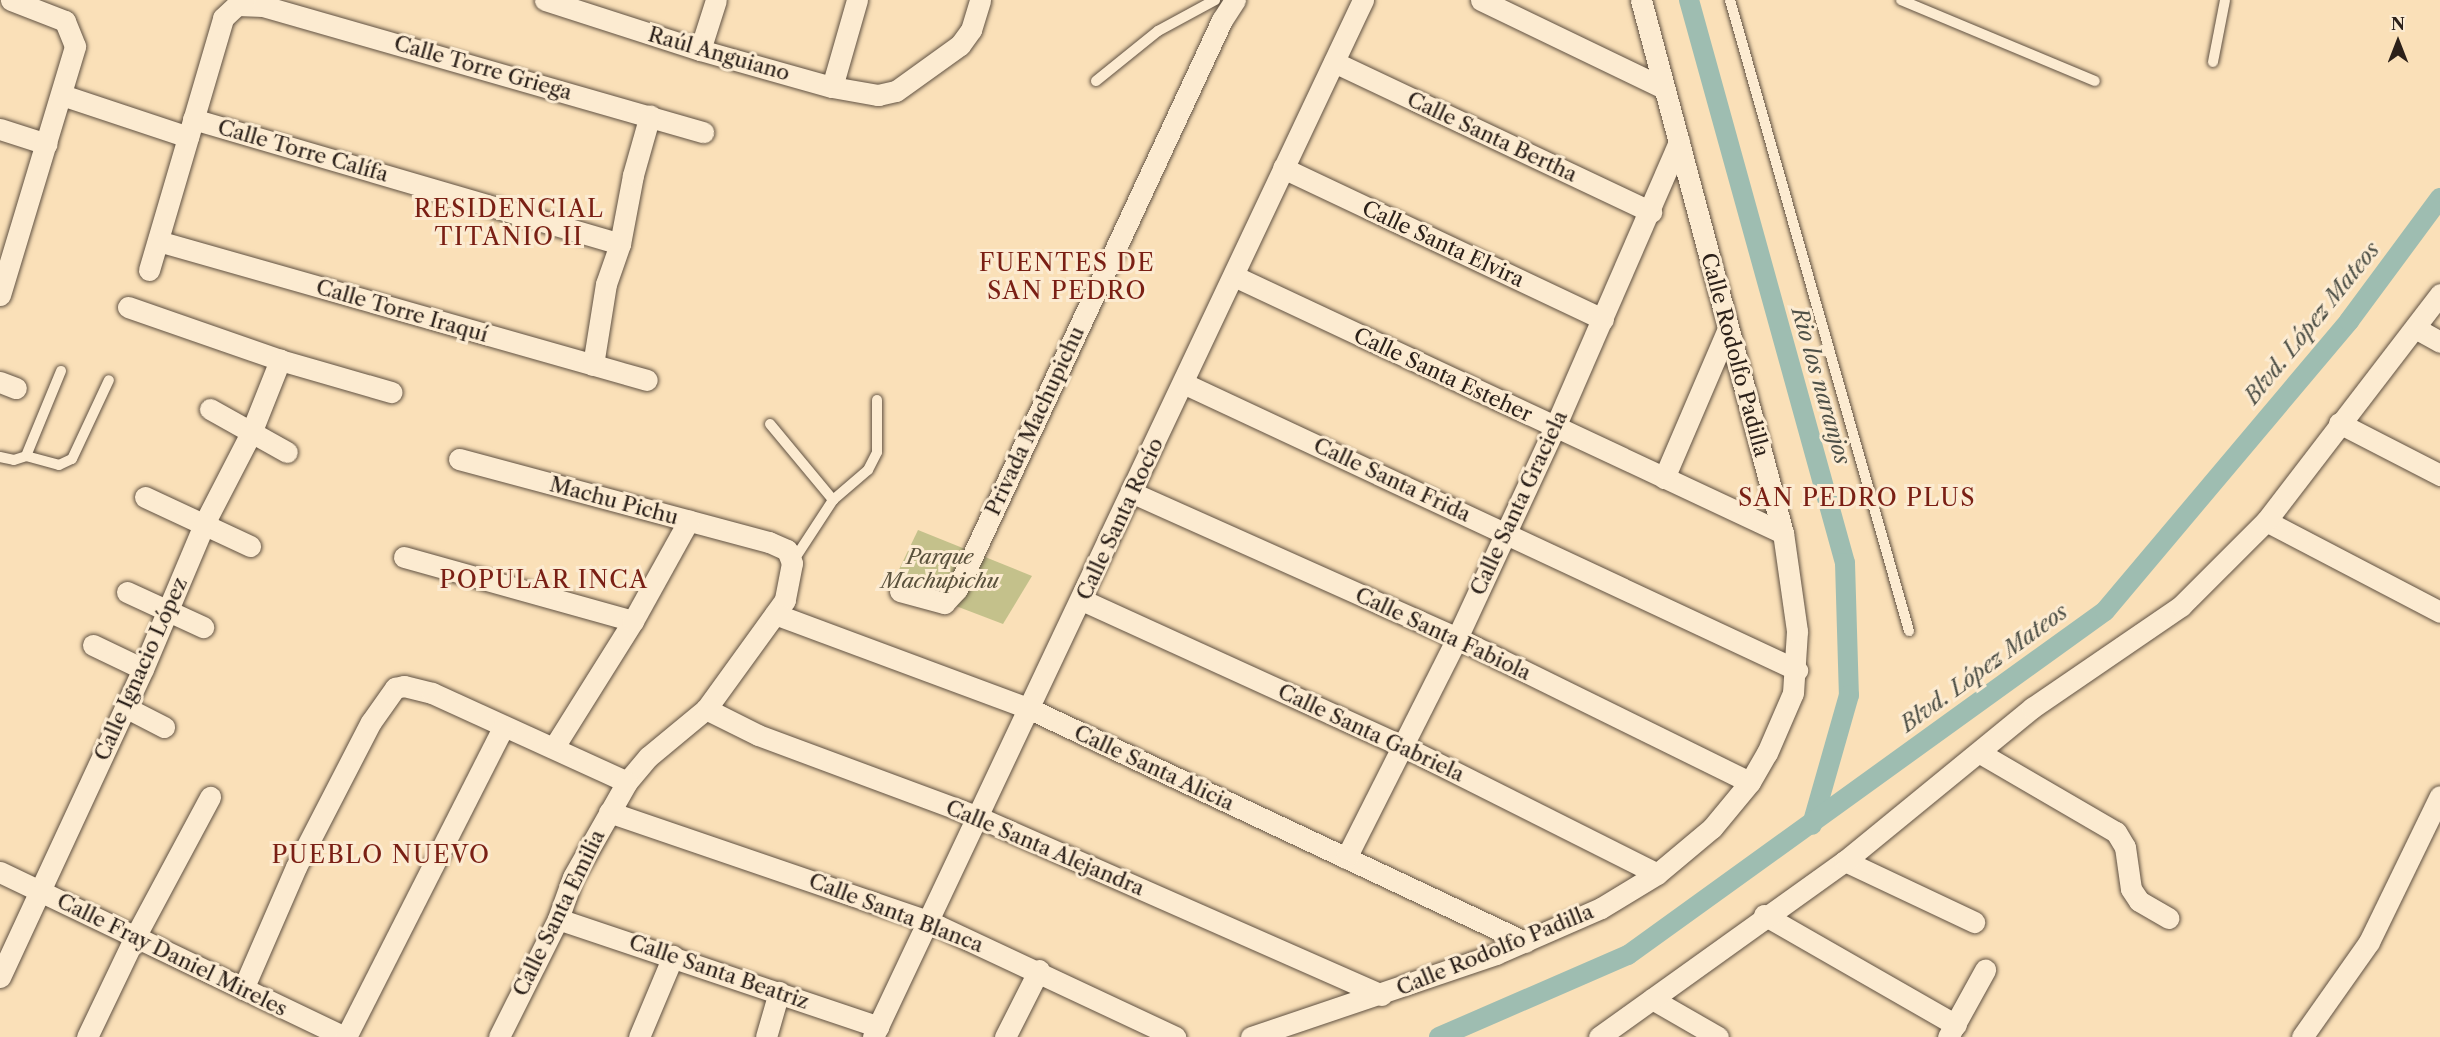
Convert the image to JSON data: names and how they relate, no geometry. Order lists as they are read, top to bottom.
{
  "streets": {
    "street": [
      "Raúl Anguiano",
      "Calle Torre Griega",
      "Calle Santa Bertha",
      "Calle Torre Calífa",
      "Calle Santa Elvira",
      "Calle Torre Iraquí",
      "Calle Rodolfo Padilla",
      "Calle Santa Esteher",
      "Privada Machupichu",
      "Calle Santa Frida",
      "Machu Pichu",
      "Calle Santa Graciela",
      "Calle Santa Rocío",
      "Calle Santa Fabiola",
      "Calle Ignacio López",
      "Calle Santa Gabriela",
      "Calle Santa Alicia",
      "Calle Santa Alejandra",
      "Calle Santa Emilia",
      "Calle Santa Blanca",
      "Calle Fray Daniel Mireles",
      "Calle Santa Beatriz"
    ]
  },
  "crossings": [
    ["Calle Torre Griega", "Calle Torre Calífa"],
    ["Calle Santa Bertha", "Calle Santa Graciela"],
    ["Calle Santa Bertha", "Calle Santa Rocío"],
    ["Calle Santa Elvira", "Calle Santa Graciela"],
    ["Calle Santa Elvira", "Calle Santa Rocío"],
    ["Calle Rodolfo Padilla", "Calle Santa Esteher"],
    ["Calle Rodolfo Padilla", "Calle Santa Frida"],
    ["Calle Rodolfo Padilla", "Calle Santa Graciela"],
    ["Calle Rodolfo Padilla", "Calle Santa Fabiola"],
    ["Calle Rodolfo Padilla", "Calle Santa Gabriela"],
    ["Calle Rodolfo Padilla", "Calle Santa Alicia"],
    ["Calle Rodolfo Padilla", "Calle Santa Alejandra"],
    ["Calle Santa Esteher", "Calle Santa Graciela"],
    ["Calle Santa Esteher", "Calle Santa Rocío"],
    ["Calle Santa Frida", "Calle Santa Graciela"],
    ["Calle Santa Frida", "Calle Santa Rocío"],
    ["Machu Pichu", "Calle Santa Emilia"],
    ["Calle Santa Graciela", "Calle Santa Fabiola"],
    ["Calle Santa Graciela", "Calle Santa Gabriela"],
    ["Calle Santa Graciela", "Calle Santa Alicia"],
    ["Calle Santa Rocío", "Calle Santa Fabiola"],
    ["Calle Santa Rocío", "Calle Santa Gabriela"],
    ["Calle Santa Rocío", "Calle Santa Alicia"],
    ["Calle Santa Rocío", "Calle Santa Alejandra"],
    ["Calle Santa Rocío", "Calle Santa Blanca"],
    ["Calle Santa Rocío", "Calle Santa Beatriz"],
    ["Calle Ignacio López", "Calle Fray Daniel Mireles"],
    ["Calle Santa Alicia", "Calle Santa Emilia"],
    ["Calle Santa Alejandra", "Calle Santa Emilia"],
    ["Calle Santa Emilia", "Calle Santa Blanca"],
    ["Calle Santa Emilia", "Calle Santa Beatriz"]
  ],
  "districts": [
    "RESIDENCIAL TITANIO II",
    "FUENTES DE SAN PEDRO",
    "SAN PEDRO PLUS",
    "POPULAR INCA",
    "PUEBLO NUEVO"
  ],
  "water": ["Blvd. López Mateos", "Rio los naranjos"],
  "parks": ["Parque Machupichu"],
  "north": "top"
}
